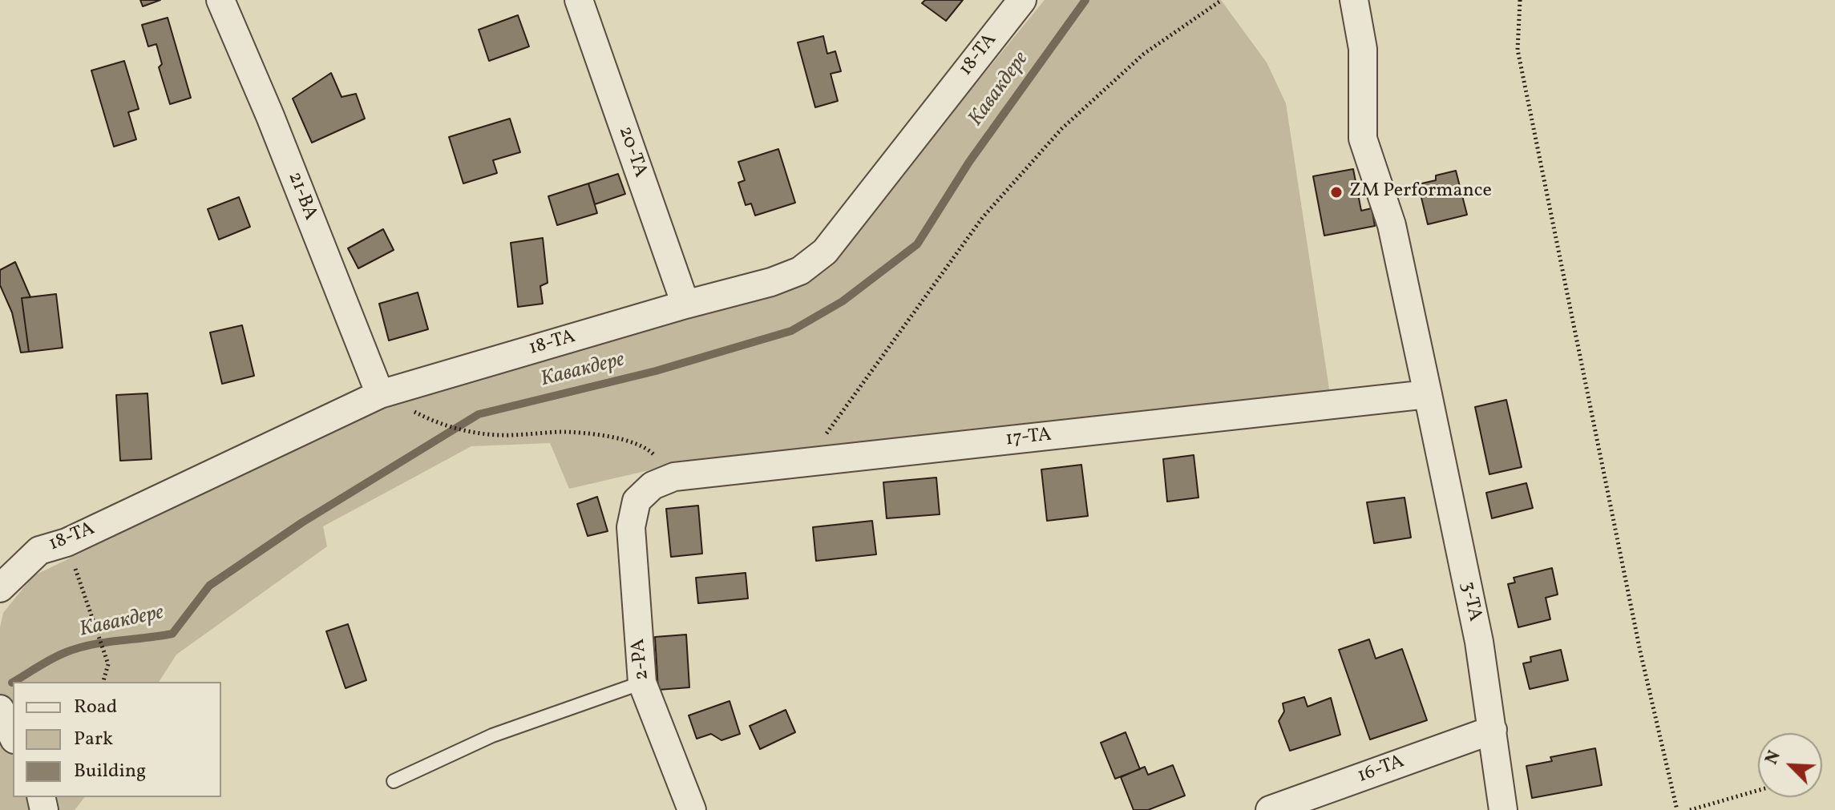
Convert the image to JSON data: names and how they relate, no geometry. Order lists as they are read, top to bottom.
{
  "streets": {
    "street": [
      "18-ТА",
      "20-ТА",
      "21-ВА",
      "17-ТА",
      "3-ТА",
      "2-РА",
      "16-ТА"
    ]
  },
  "crossings": [
    ["18-ТА", "20-ТА"],
    ["18-ТА", "21-ВА"],
    ["17-ТА", "3-ТА"],
    ["17-ТА", "2-РА"],
    ["3-ТА", "16-ТА"]
  ],
  "water": ["Кавакдере"],
  "places": ["ZM Performance"],
  "legend": ["Road", "Park", "Building"],
  "north": "top left"
}
